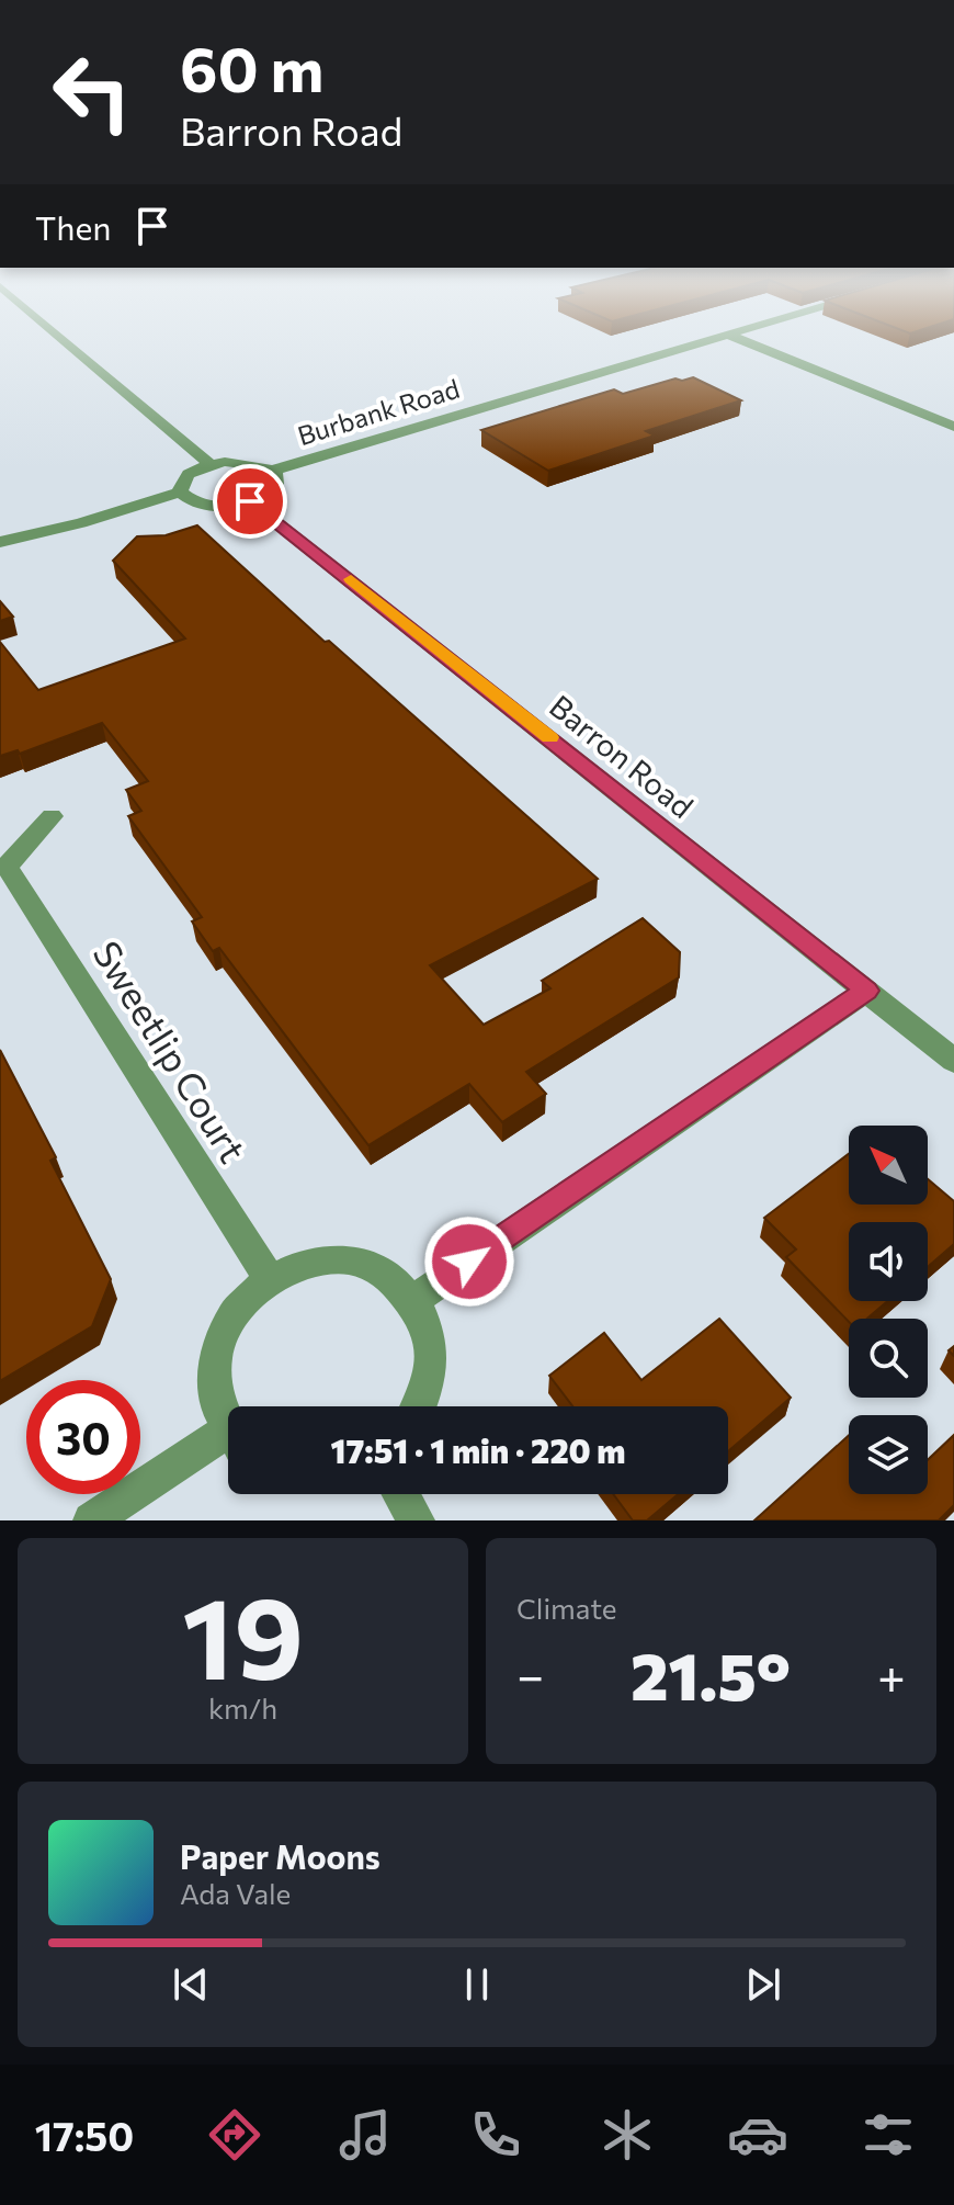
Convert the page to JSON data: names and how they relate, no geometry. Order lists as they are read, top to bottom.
{
  "streets": {
    "street": ["Burbank Road", "Barron Road", "Sweetlip Court"]
  },
  "north": "top left",
  "page": {
    "turn": ["60 m", "Barron Road"],
    "then": "Then",
    "limit": "30",
    "trip": "17:51 · 1 min · 220 m",
    "tile": [
      ["19", "km/h"],
      "Climate"
    ],
    "heat": ["−", "21.5°", "+"],
    "song": ["Paper Moons", "Ada Vale"],
    "tabs": "17:50"
  }
}
